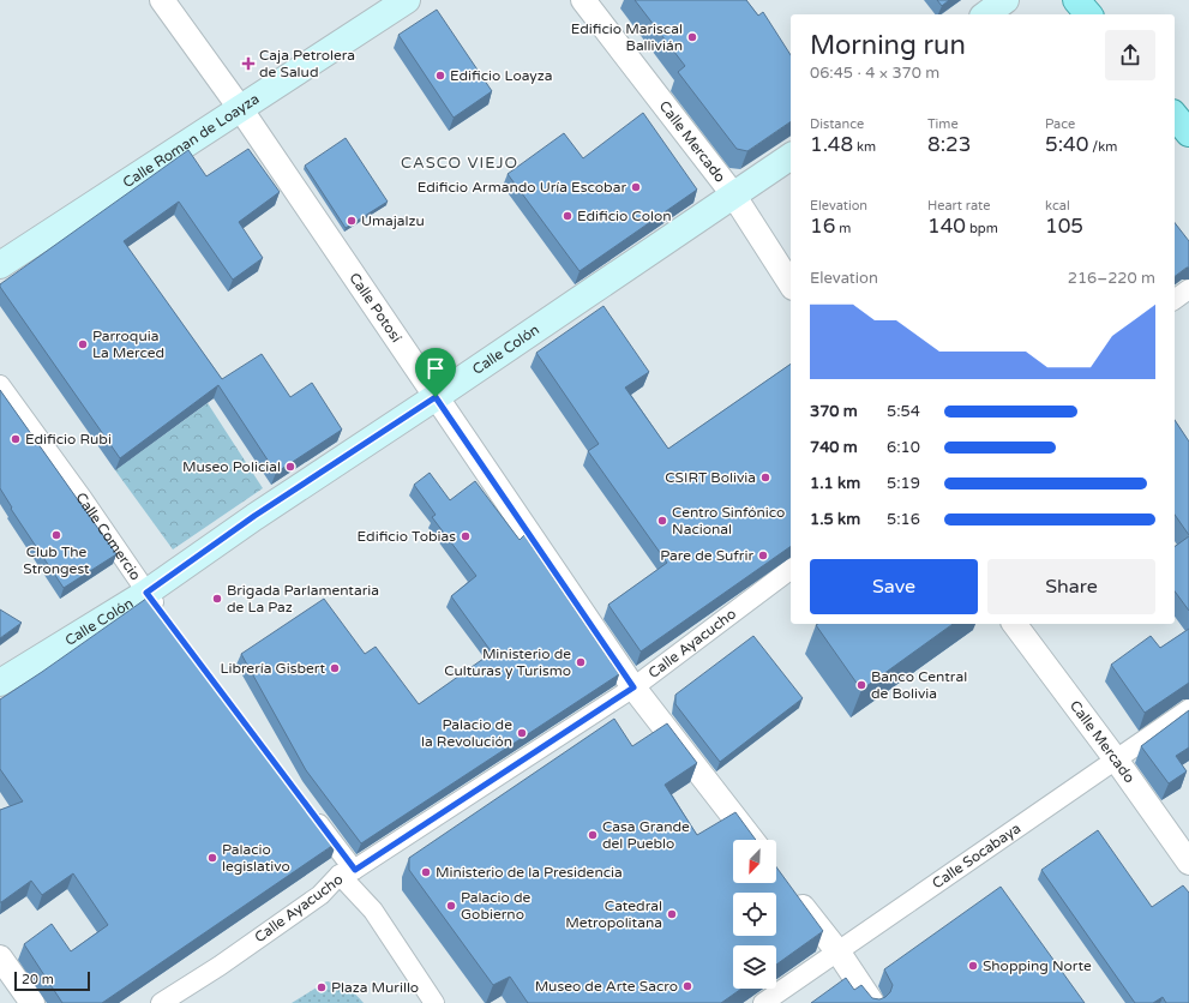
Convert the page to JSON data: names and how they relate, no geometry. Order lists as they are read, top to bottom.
{
  "streets": {
    "main road": ["Calle Roman de Loayza", "Calle Colón"],
    "street": [
      "Calle Mercado",
      "Calle Potosí",
      "Calle Comercio",
      "Calle Ayacucho",
      "Calle Socabaya"
    ]
  },
  "crossings": [
    ["Calle Roman de Loayza", "Calle Potosí"],
    ["Calle Mercado", "Calle Colón"],
    ["Calle Mercado", "Calle Socabaya"],
    ["Calle Potosí", "Calle Colón"],
    ["Calle Potosí", "Calle Ayacucho"],
    ["Calle Colón", "Calle Comercio"]
  ],
  "districts": ["CASCO VIEJO"],
  "places": {
    "other": [
      "Edificio Mariscal Ballivián",
      "Edificio Loayza",
      "Edificio Armando Uría Escobar",
      "Edificio Colon",
      "Umajalzu",
      "Parroquia La Merced",
      "Edificio Rubi",
      "Museo Policial",
      "CSIRT Bolivia",
      "Centro Sinfónico Nacional",
      "Club The Strongest",
      "Edificio Tobias",
      "Pare de Sufrir",
      "Brigada Parlamentaria de La Paz",
      "Ministerio de Culturas y Turismo",
      "Librería Gisbert",
      "Banco Central de Bolivia",
      "Palacio de la Revolución",
      "Casa Grande del Pueblo",
      "Palacio legislativo",
      "Ministerio de la Presidencia",
      "Palacio de Gobierno",
      "Catedral Metropolitana",
      "Shopping Norte",
      "Museo de Arte Sacro",
      "Plaza Murillo"
    ],
    "health": ["Caja Petrolera de Salud"]
  },
  "scale_bar": "20 m",
  "north": "bottom left",
  "page": {
    "heading": ["Morning run", "06:45 · 4 × 370 m"],
    "stats": [
      ["Distance", "1.48 km"],
      ["Time", "8:23"],
      ["Pace", "5:40 /km"],
      ["Elevation", "16 m"],
      ["Heart rate", "140 bpm"],
      ["kcal", "105"]
    ],
    "chart": ["Elevation", "216–220 m"],
    "list": [
      {
        "name": "370 m",
        "note": "5:54"
      },
      {
        "name": "740 m",
        "note": "6:10"
      },
      {
        "name": "1.1 km",
        "note": "5:19"
      },
      {
        "name": "1.5 km",
        "note": "5:16"
      }
    ],
    "buttons": ["Save", "Share"],
    "scale": "20 m"
  }
}
